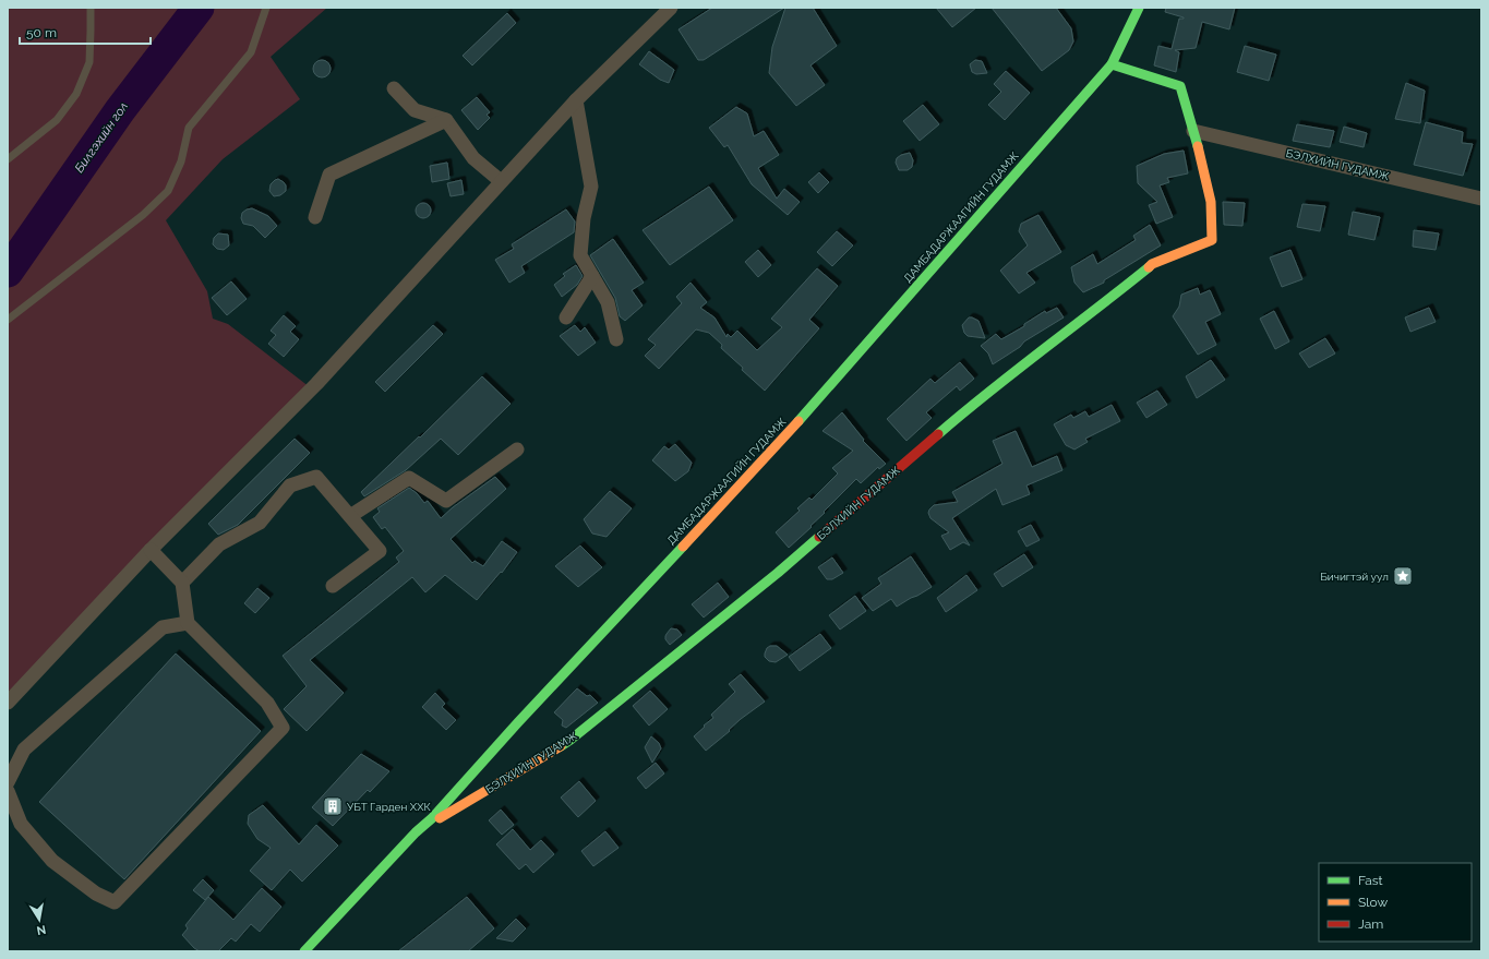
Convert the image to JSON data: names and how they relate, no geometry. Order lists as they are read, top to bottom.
{
  "streets": {
    "main road": ["БЭЛХИЙН ГУДАМЖ", "ДАМБАДАРЖААГИЙН ГУДАМЖ"]
  },
  "crossings": [
    ["БЭЛХИЙН ГУДАМЖ", "ДАМБАДАРЖААГИЙН ГУДАМЖ"]
  ],
  "water": ["Билгэхийн гол"],
  "places": {
    "place": ["Бичигтэй уул"],
    "building": ["УБТ Гарден ХХК"]
  },
  "legend": ["Fast", "Slow", "Jam"],
  "scale_bar": "50 m",
  "north": "bottom"
}
